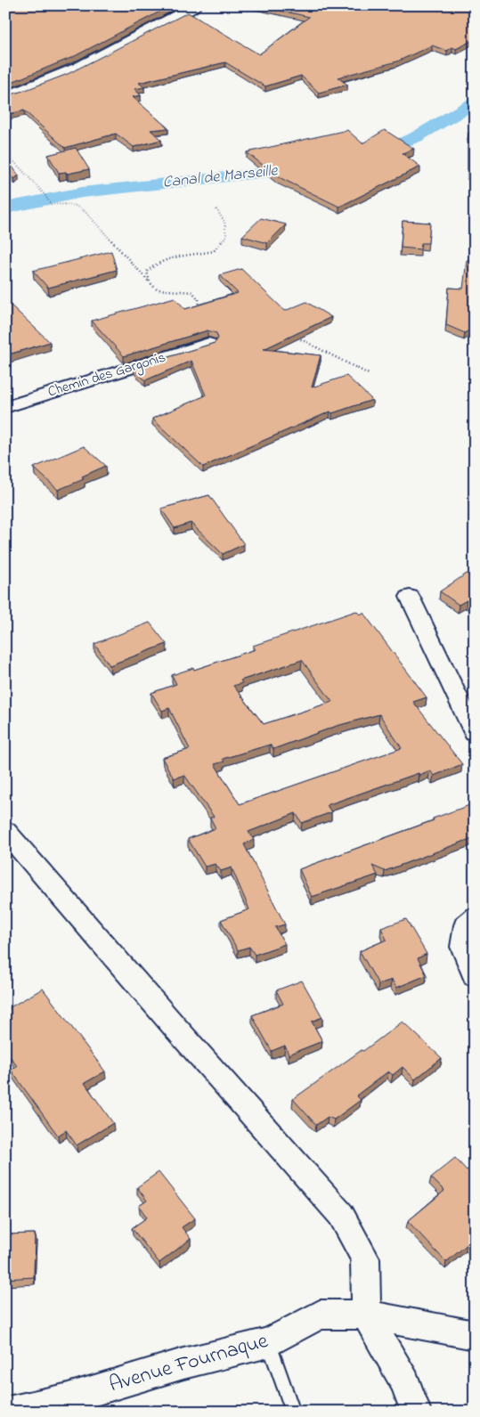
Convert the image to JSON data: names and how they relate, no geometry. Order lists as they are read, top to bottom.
{
  "streets": {
    "street": ["Chemin des Gargonis", "Avenue Fournaque"]
  },
  "water": ["Canal de Marseille"]
}
